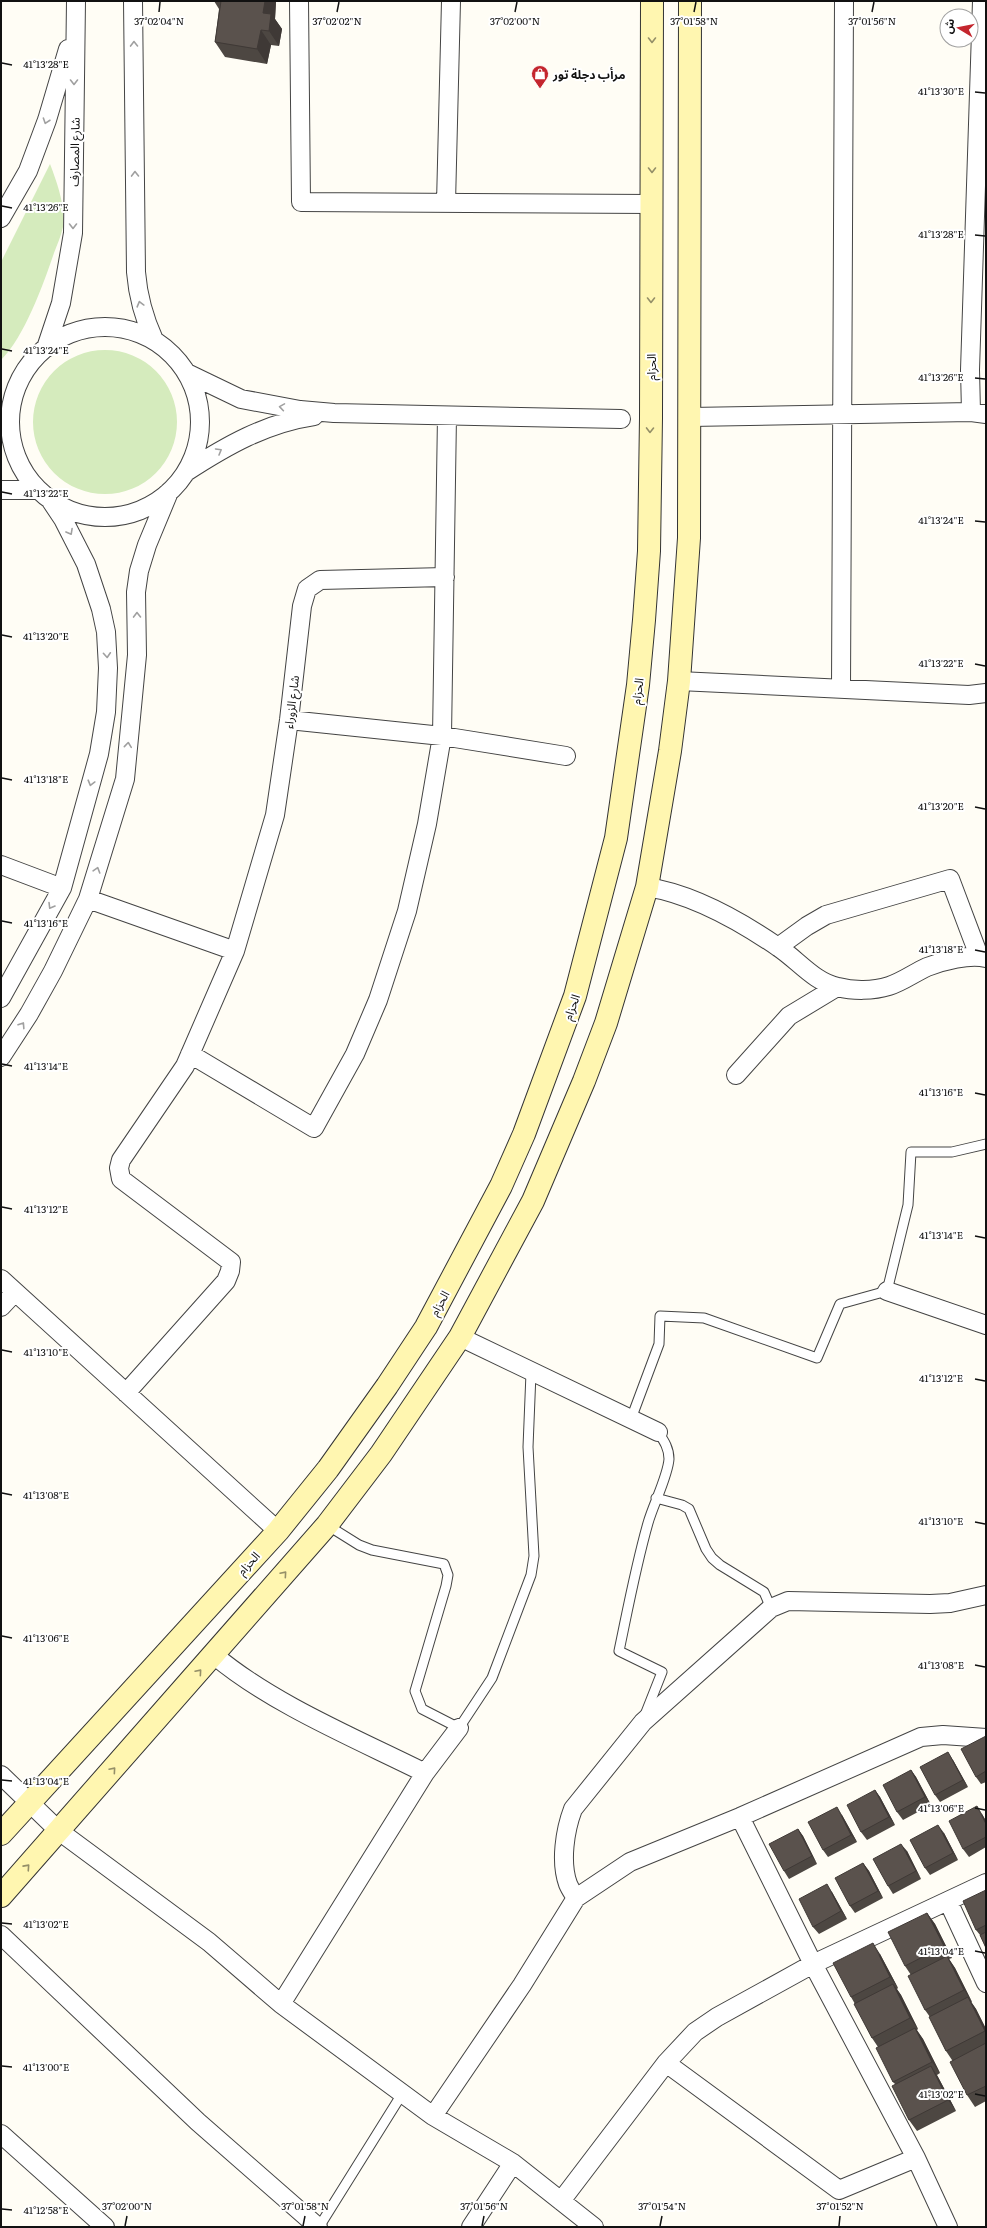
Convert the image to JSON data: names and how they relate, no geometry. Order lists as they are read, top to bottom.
{
  "streets": {
    "main road": ["الحزام"],
    "street": ["شارع المصارف", "شارع الزوراء"]
  },
  "places": {
    "shop": ["مرأب دجلة تور"]
  },
  "north": "left",
  "coordinates": [
    "37°02'04\"N",
    "37°02'00\"N",
    "37°01'58\"N",
    "37°01'56\"N",
    "37°02'02\"N",
    "41°13'28\"E",
    "41°13'30\"E",
    "41°13'26\"E",
    "41°13'24\"E",
    "41°13'22\"E",
    "41°13'20\"E",
    "41°13'18\"E",
    "41°13'16\"E",
    "41°13'14\"E",
    "41°13'12\"E",
    "41°13'10\"E",
    "41°13'08\"E",
    "41°13'06\"E",
    "41°13'04\"E",
    "41°13'02\"E",
    "41°13'00\"E",
    "37°01'54\"N",
    "37°01'52\"N",
    "41°12'58\"E"
  ]
}
